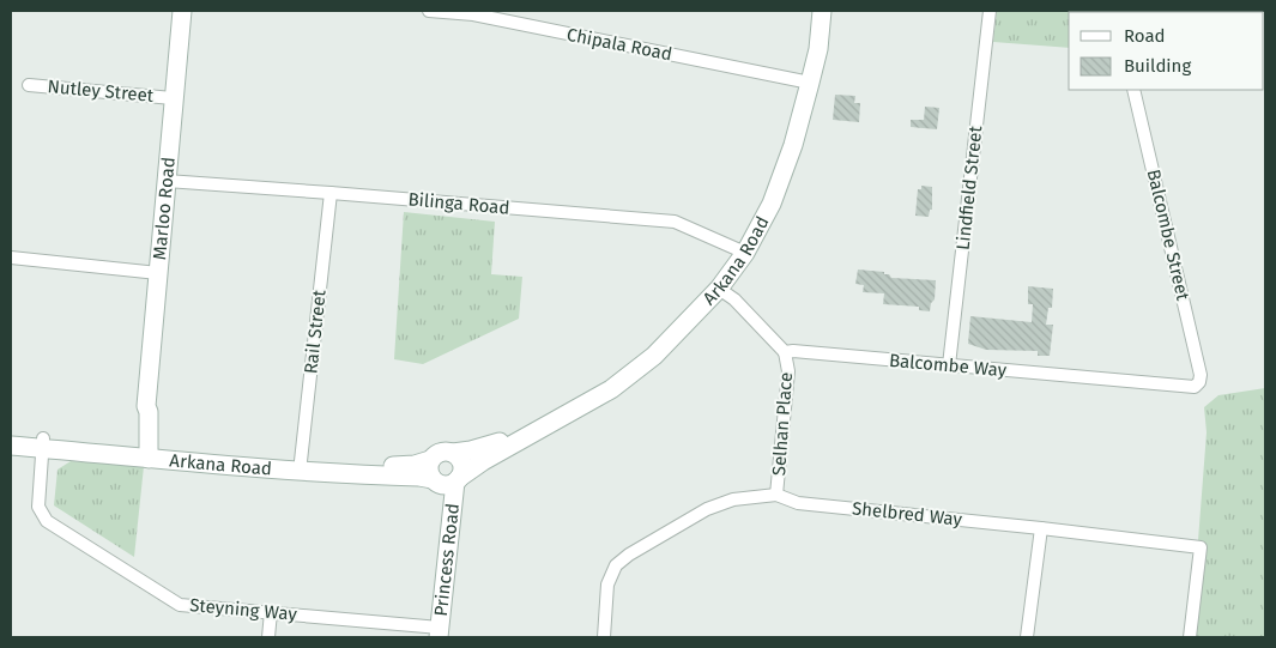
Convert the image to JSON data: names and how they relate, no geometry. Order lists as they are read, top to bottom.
{
  "streets": {
    "street": [
      "Chipala Road",
      "Nutley Street",
      "Lindfield Street",
      "Bilinga Road",
      "Marloo Road",
      "Balcombe Street",
      "Arkana Road",
      "Rail Street",
      "Balcombe Way",
      "Selhan Place",
      "Shelbred Way",
      "Princess Road",
      "Steyning Way"
    ]
  },
  "crossings": [
    ["Chipala Road", "Arkana Road"],
    ["Nutley Street", "Marloo Road"],
    ["Lindfield Street", "Balcombe Way"],
    ["Bilinga Road", "Marloo Road"],
    ["Bilinga Road", "Arkana Road"],
    ["Bilinga Road", "Rail Street"],
    ["Marloo Road", "Arkana Road"],
    ["Balcombe Street", "Balcombe Way"],
    ["Arkana Road", "Rail Street"],
    ["Arkana Road", "Princess Road"],
    ["Arkana Road", "Steyning Way"],
    ["Balcombe Way", "Selhan Place"],
    ["Selhan Place", "Shelbred Way"],
    ["Princess Road", "Steyning Way"]
  ],
  "legend": ["Road", "Building"]
}
